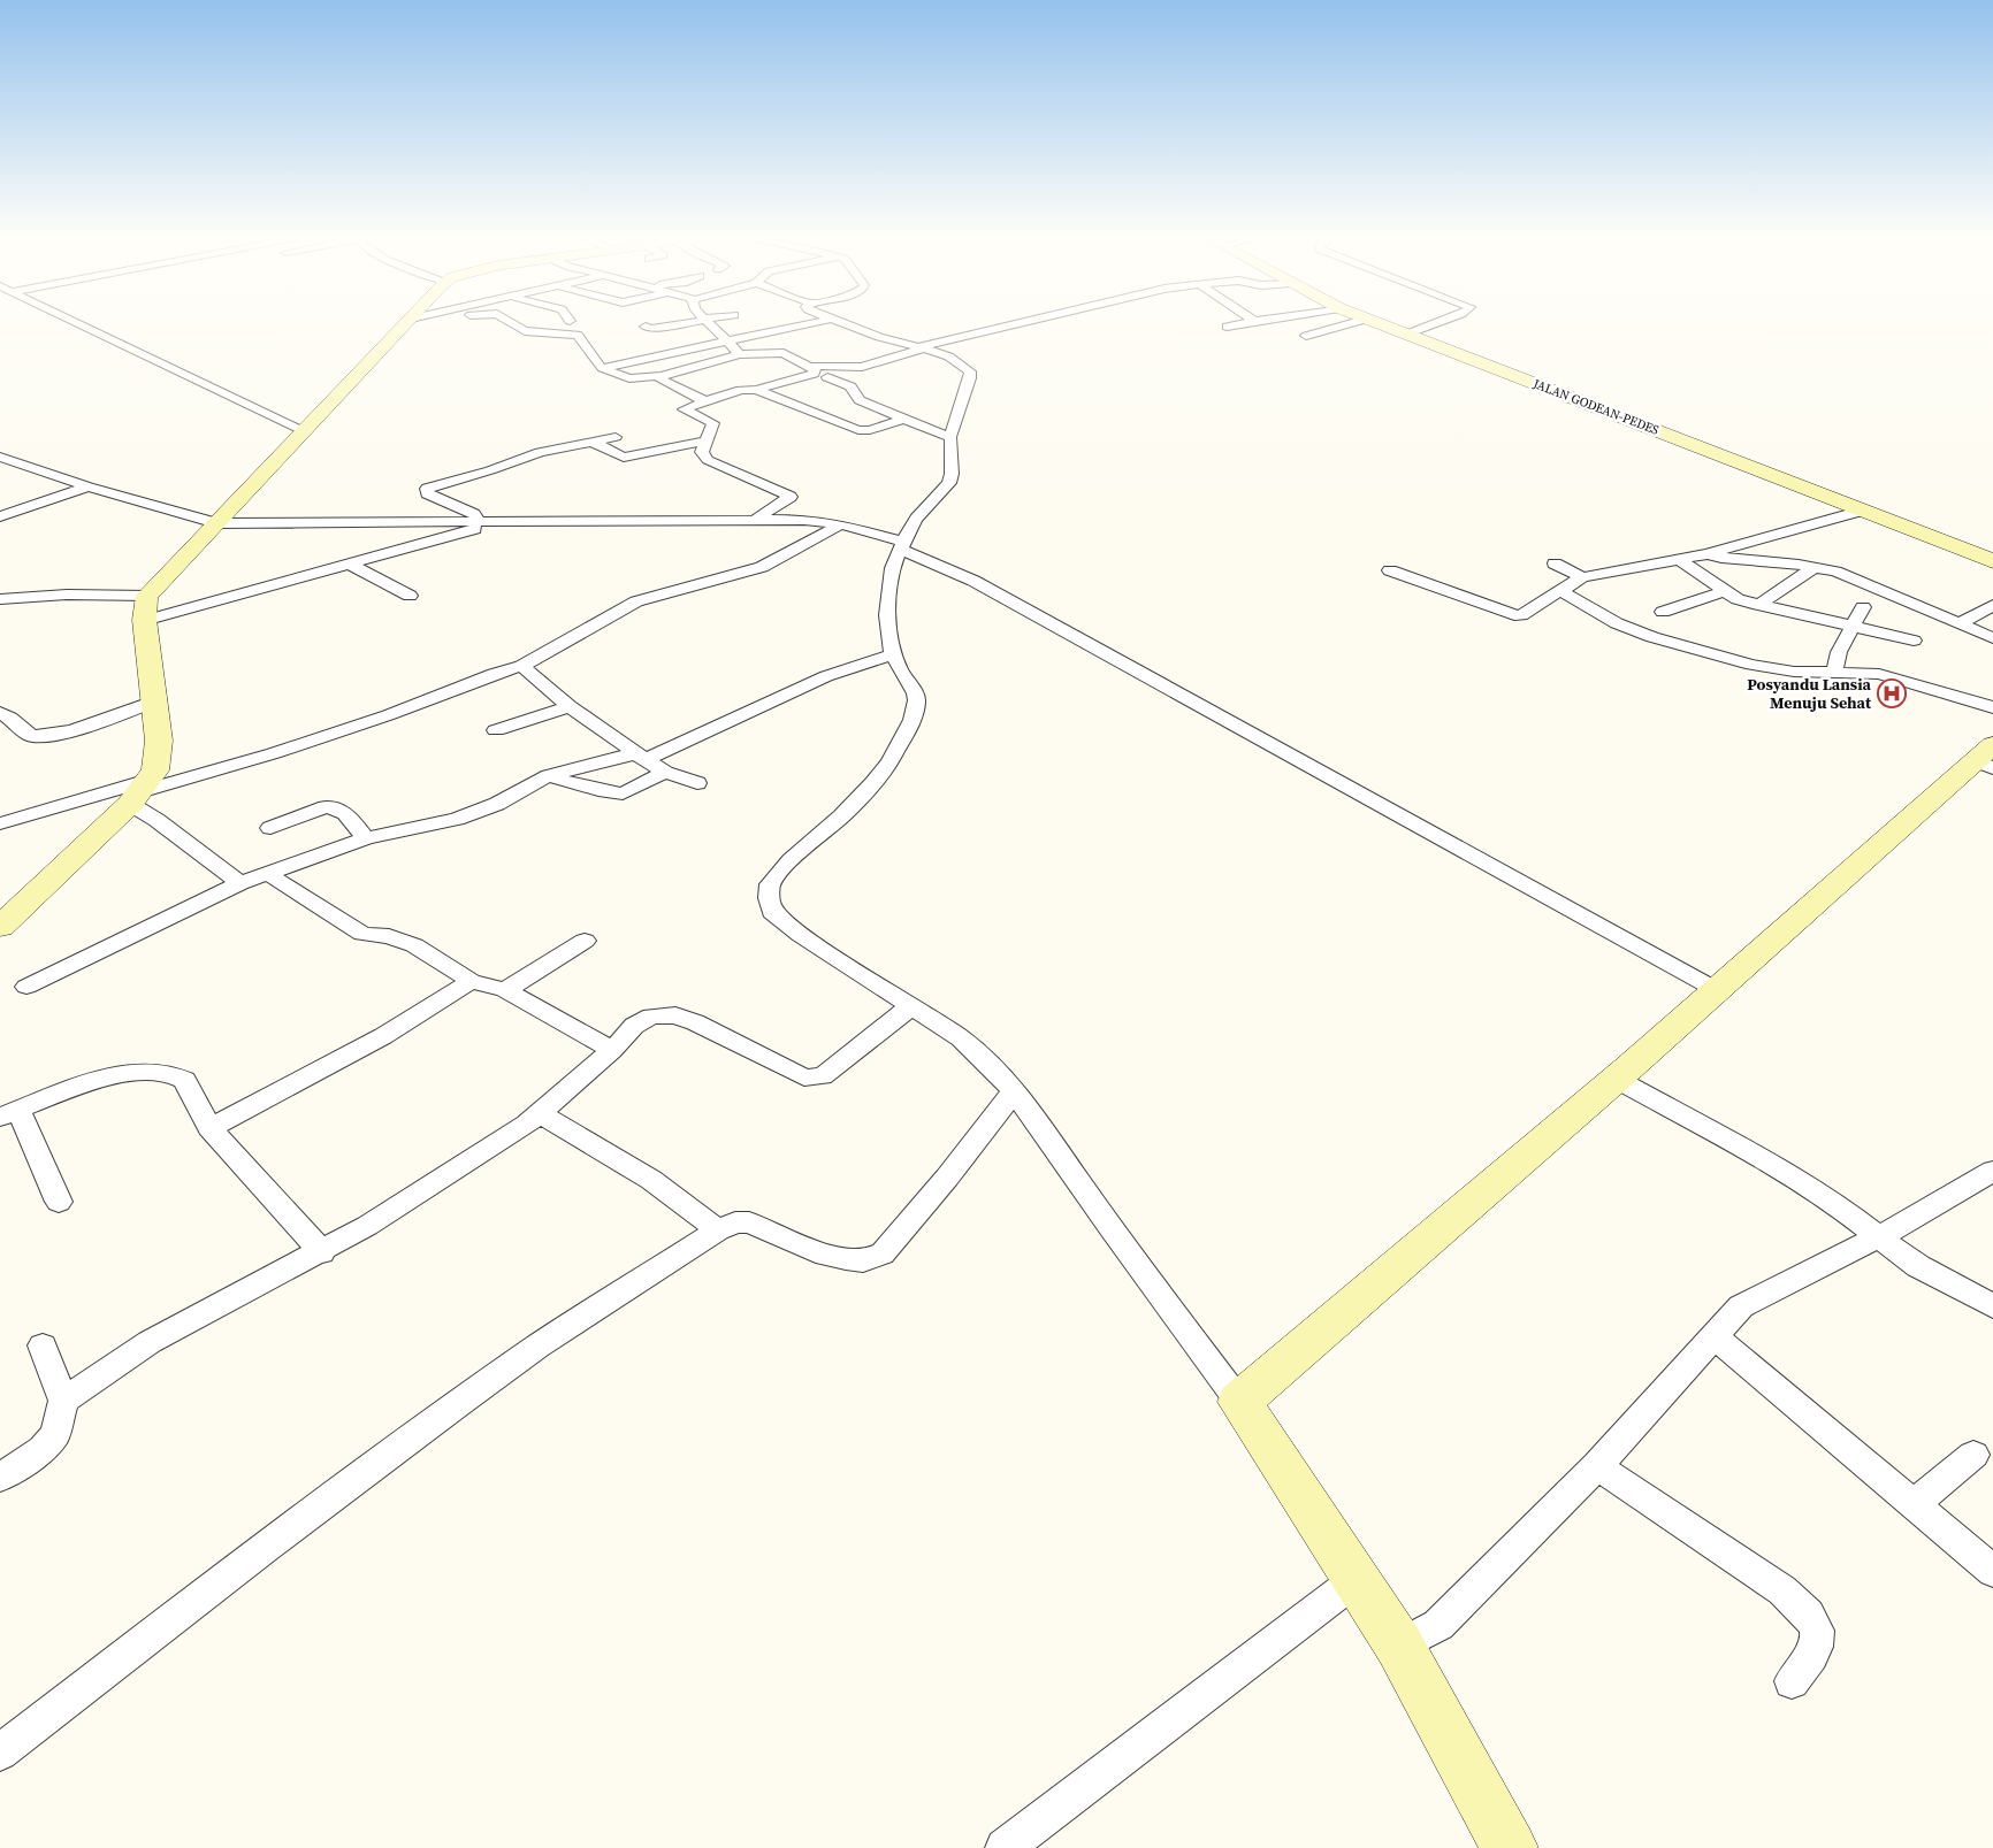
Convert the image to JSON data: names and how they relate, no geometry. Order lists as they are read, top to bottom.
{
  "streets": {
    "street": ["JALAN GODEAN-PEDES"]
  },
  "places": {
    "hospital": ["Posyandu Lansia Menuju Sehat"]
  }
}
